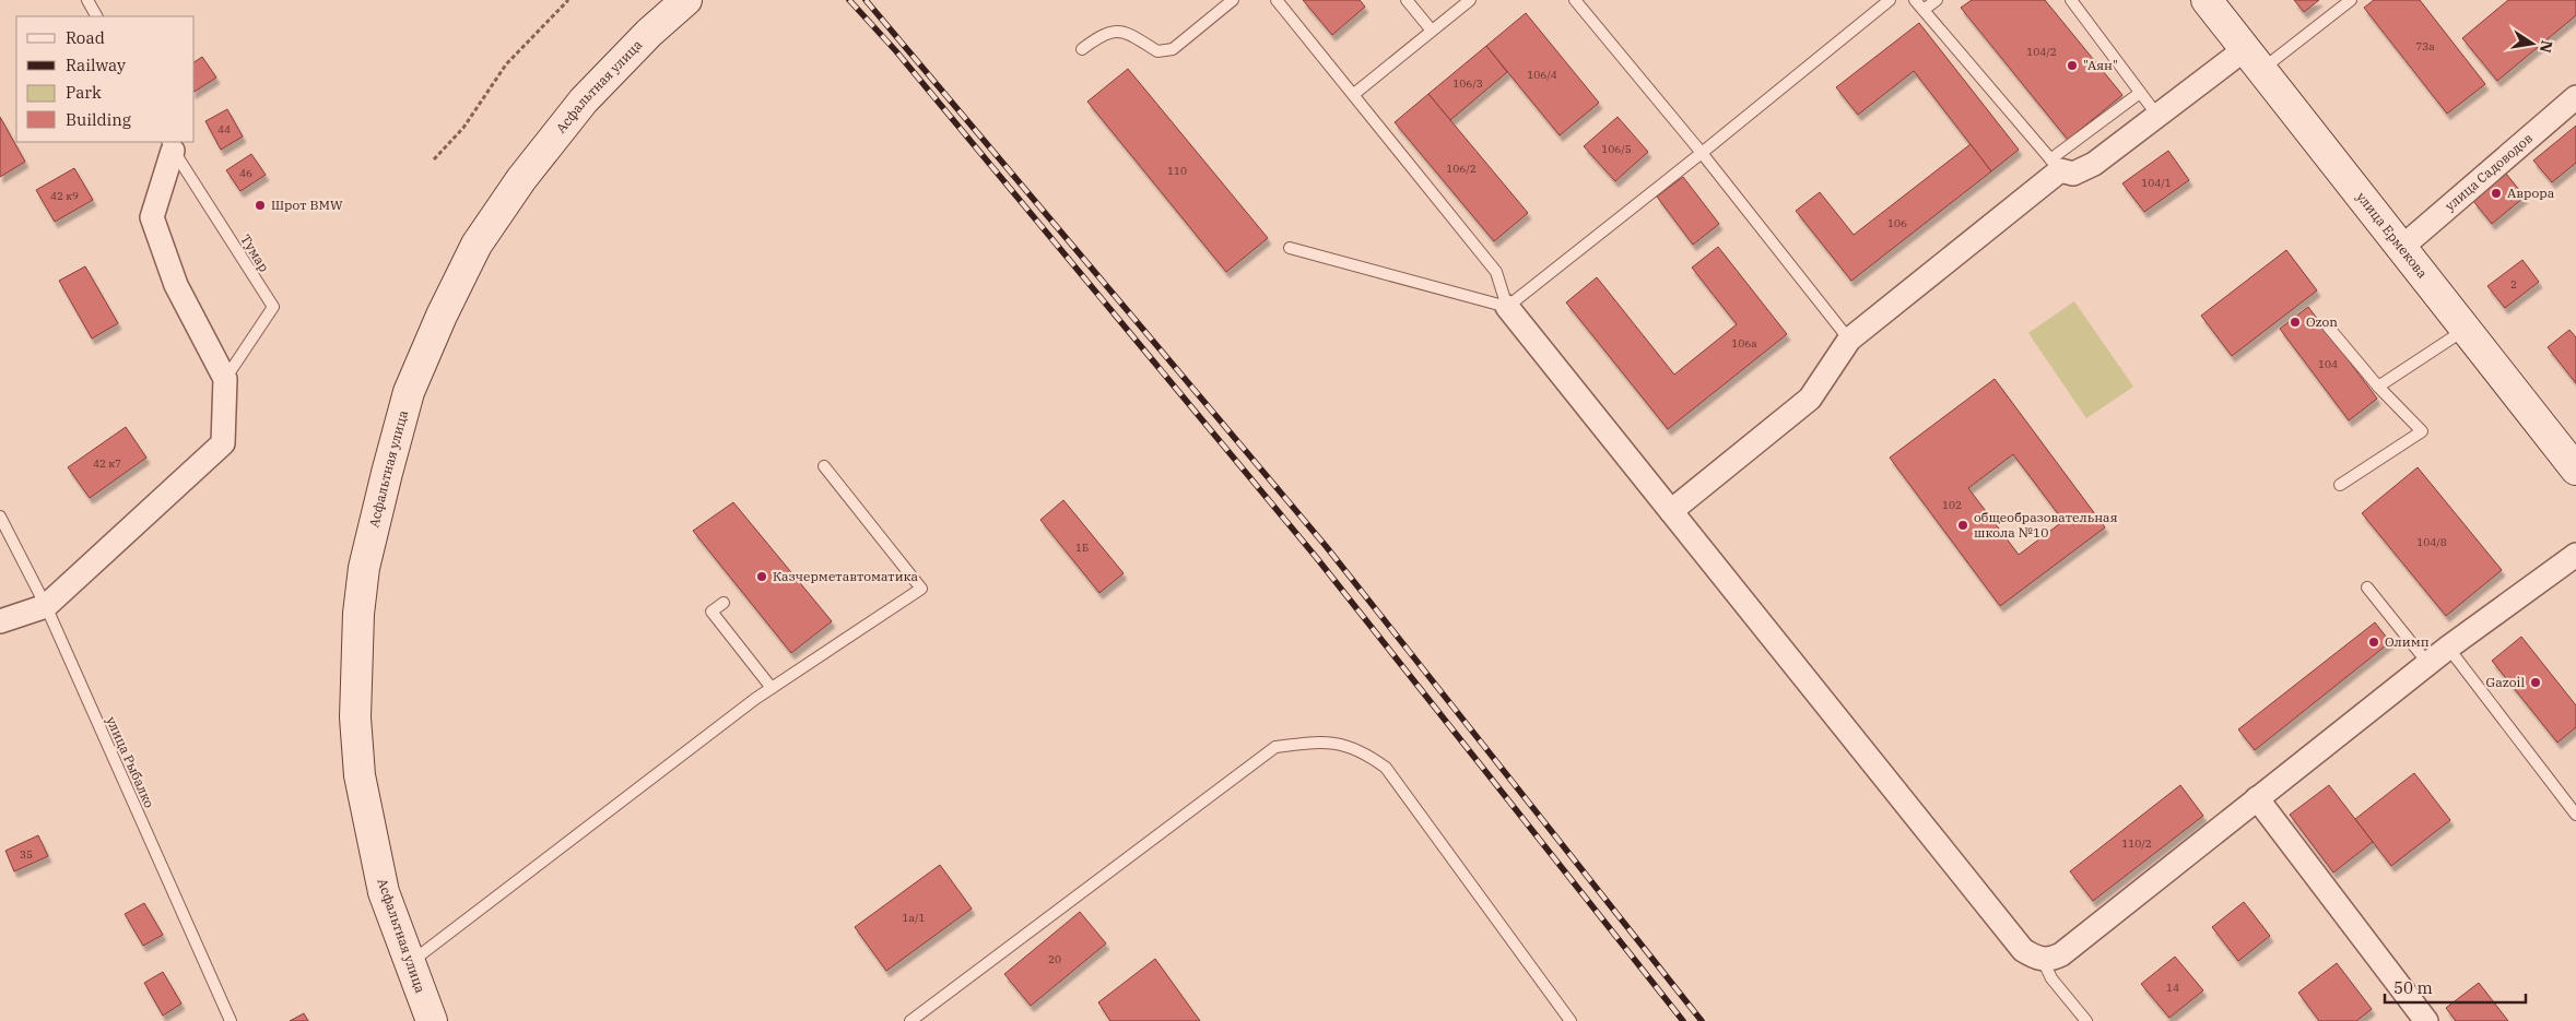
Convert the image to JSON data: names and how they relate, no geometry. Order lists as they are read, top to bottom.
{
  "streets": {
    "main road": ["Асфальтная улица", "улица Ермекова"],
    "street": ["улица Садоводов"],
    "lane": ["Тумар", "улица Рыбалко"]
  },
  "crossings": [
    ["улица Садоводов", "улица Ермекова"]
  ],
  "places": [
    "\"Аян\"",
    "Аврора",
    "Шрот BMW",
    "Ozon",
    "общеобразовательная школа №10",
    "Казчерметавтоматика",
    "Олимп",
    "Gazoil"
  ],
  "house_numbers": [
    "73а",
    "104/2",
    "106/4",
    "106/3",
    "44",
    "106/5",
    "106/2",
    "110",
    "46",
    "104/1",
    "42 к9",
    "106",
    "2",
    "106а",
    "104",
    "42 к7",
    "102",
    "104/8",
    "1Б",
    "110/2",
    "35",
    "1а/1",
    "20",
    "14"
  ],
  "legend": [
    "Road",
    "Railway",
    "Park",
    "Building"
  ],
  "scale_bar": "50 m",
  "north": "right"
}
